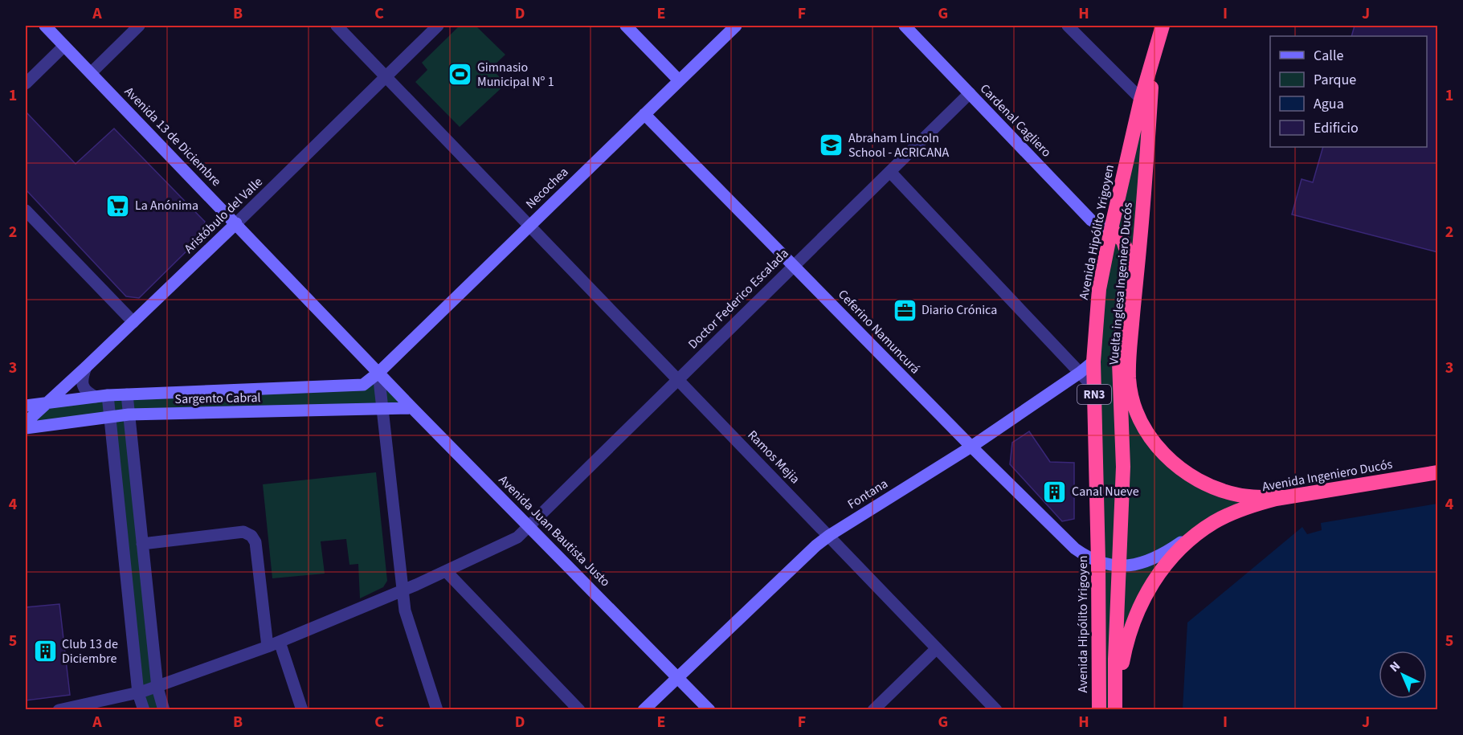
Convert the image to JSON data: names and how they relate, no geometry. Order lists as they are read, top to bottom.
{
  "streets": {
    "highway": [
      "Avenida Hipólito Yrigoyen",
      "Vuelta inglesa Ingeniero Ducós",
      "RN3",
      "Avenida Ingeniero Ducós"
    ],
    "main road": [
      "Cardenal Cagliero",
      "Avenida 13 de Diciembre",
      "Necochea",
      "Aristóbulo del Valle",
      "Ceferino Namuncurá",
      "Sargento Cabral",
      "Fontana",
      "Avenida Juan Bautista Justo"
    ],
    "street": ["Doctor Federico Escalada", "Ramos Mejia"]
  },
  "crossings": [
    ["Cardenal Cagliero", "Avenida Hipólito Yrigoyen"],
    ["Cardenal Cagliero", "Doctor Federico Escalada"],
    ["Avenida 13 de Diciembre", "Necochea"],
    ["Avenida 13 de Diciembre", "Aristóbulo del Valle"],
    ["Avenida 13 de Diciembre", "Avenida Juan Bautista Justo"],
    ["Necochea", "Aristóbulo del Valle"],
    ["Necochea", "Ceferino Namuncurá"],
    ["Necochea", "Ramos Mejia"],
    ["Necochea", "Avenida Juan Bautista Justo"],
    ["Aristóbulo del Valle", "Ramos Mejia"],
    ["Avenida Hipólito Yrigoyen", "Vuelta inglesa Ingeniero Ducós"],
    ["Avenida Hipólito Yrigoyen", "Ceferino Namuncurá"],
    ["Avenida Hipólito Yrigoyen", "Fontana"],
    ["Vuelta inglesa Ingeniero Ducós", "Avenida Ingeniero Ducós"],
    ["Doctor Federico Escalada", "Ceferino Namuncurá"],
    ["Doctor Federico Escalada", "Ramos Mejia"],
    ["Doctor Federico Escalada", "Avenida Juan Bautista Justo"],
    ["Ceferino Namuncurá", "Fontana"],
    ["Sargento Cabral", "Avenida Juan Bautista Justo"],
    ["Ramos Mejia", "Fontana"],
    ["Fontana", "Avenida Juan Bautista Justo"]
  ],
  "places": {
    "sports": ["Gimnasio Municipal Nº 1"],
    "school or university": ["Abraham Lincoln School - ACRICANA"],
    "supermarket": ["La Anónima"],
    "office": ["Diario Crónica"],
    "building": ["Canal Nueve", "Club 13 de Diciembre"]
  },
  "legend": [
    "Calle",
    "Parque",
    "Agua",
    "Edificio"
  ],
  "north": "top left",
  "grid": {
    "columns": [
      "A",
      "B",
      "C",
      "D",
      "E",
      "F",
      "G",
      "H",
      "I",
      "J"
    ],
    "rows": [
      "1",
      "2",
      "3",
      "4",
      "5"
    ]
  }
}
